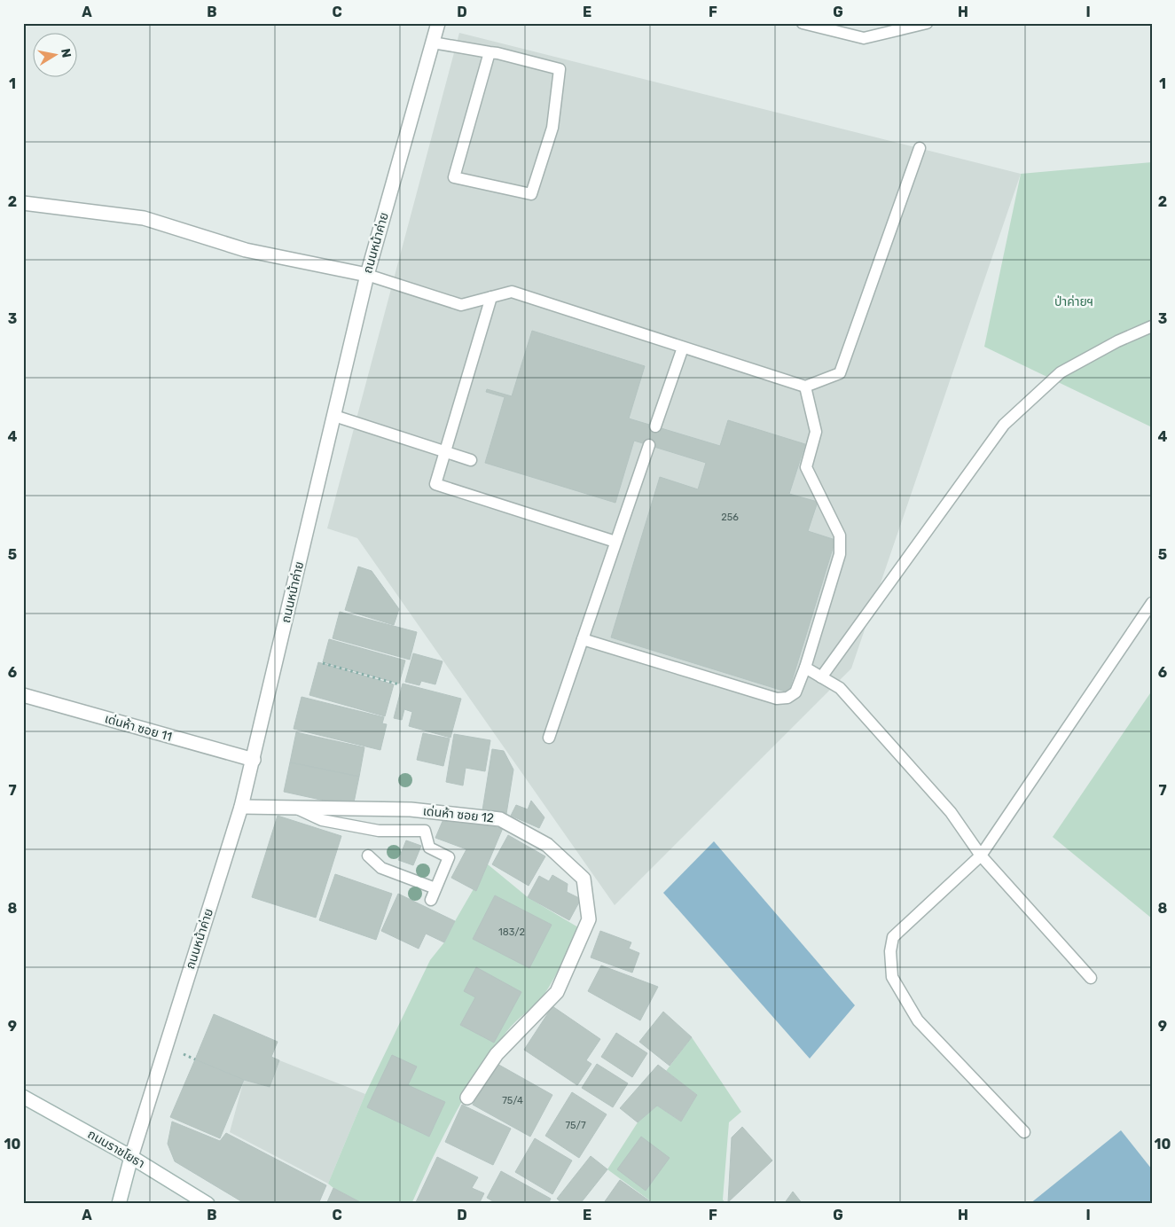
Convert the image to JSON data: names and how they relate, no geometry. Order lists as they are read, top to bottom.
{
  "streets": {
    "street": [
      "ถนนหน้าค่าย",
      "เด่นห้า ซอย 11",
      "เด่นห้า ซอย 12",
      "ถนนราชโยธา"
    ]
  },
  "crossings": [
    ["ถนนหน้าค่าย", "เด่นห้า ซอย 11"],
    ["ถนนหน้าค่าย", "เด่นห้า ซอย 12"],
    ["ถนนหน้าค่าย", "ถนนราชโยธา"]
  ],
  "parks": ["ป่าค่ายฯ"],
  "house_numbers": [
    "256",
    "183/2",
    "75/4",
    "75/7"
  ],
  "north": "right",
  "grid": {
    "columns": [
      "A",
      "B",
      "C",
      "D",
      "E",
      "F",
      "G",
      "H",
      "I"
    ],
    "rows": [
      "1",
      "2",
      "3",
      "4",
      "5",
      "6",
      "7",
      "8",
      "9",
      "10"
    ]
  }
}
